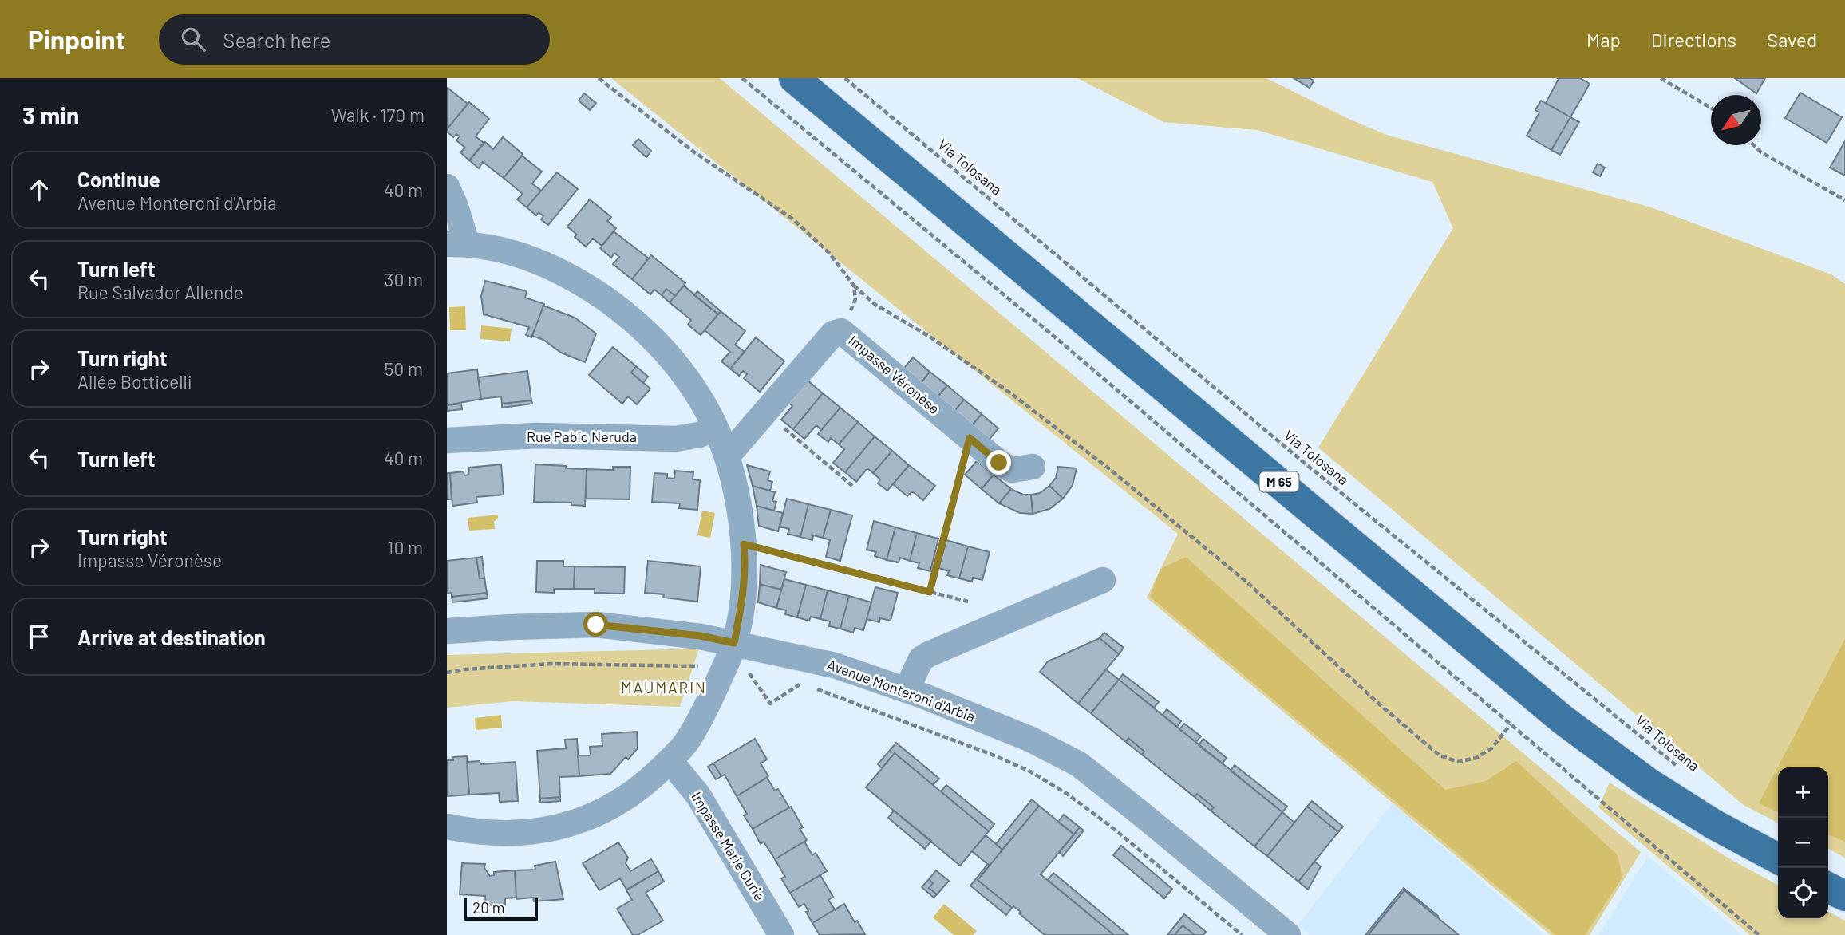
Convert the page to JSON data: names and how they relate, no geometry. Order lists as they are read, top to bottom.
{
  "streets": {
    "main road": ["M 65"],
    "street": [
      "Impasse Véronèse",
      "Rue Pablo Neruda",
      "Avenue Monteroni d'Arbia",
      "Impasse Marie Curie"
    ],
    "path": ["Via Tolosana"]
  },
  "districts": ["MAUMARIN"],
  "scale_bar": "20 m",
  "north": "bottom left",
  "page": {
    "header": "Pinpoint",
    "search": "Search here",
    "nav": ["Map", "Directions", "Saved"],
    "heading": ["3 min", "Walk · 170 m"],
    "list": [
      ["Continue", "Avenue Monteroni d'Arbia", "40 m"],
      ["Turn left", "Rue Salvador Allende", "30 m"],
      ["Turn right", "Allée Botticelli", "50 m"],
      ["Turn left", "40 m"],
      ["Turn right", "Impasse Véronèse", "10 m"],
      "Arrive at destination"
    ],
    "map_buttons": ["+", "−"],
    "scale": "20 m"
  }
}
